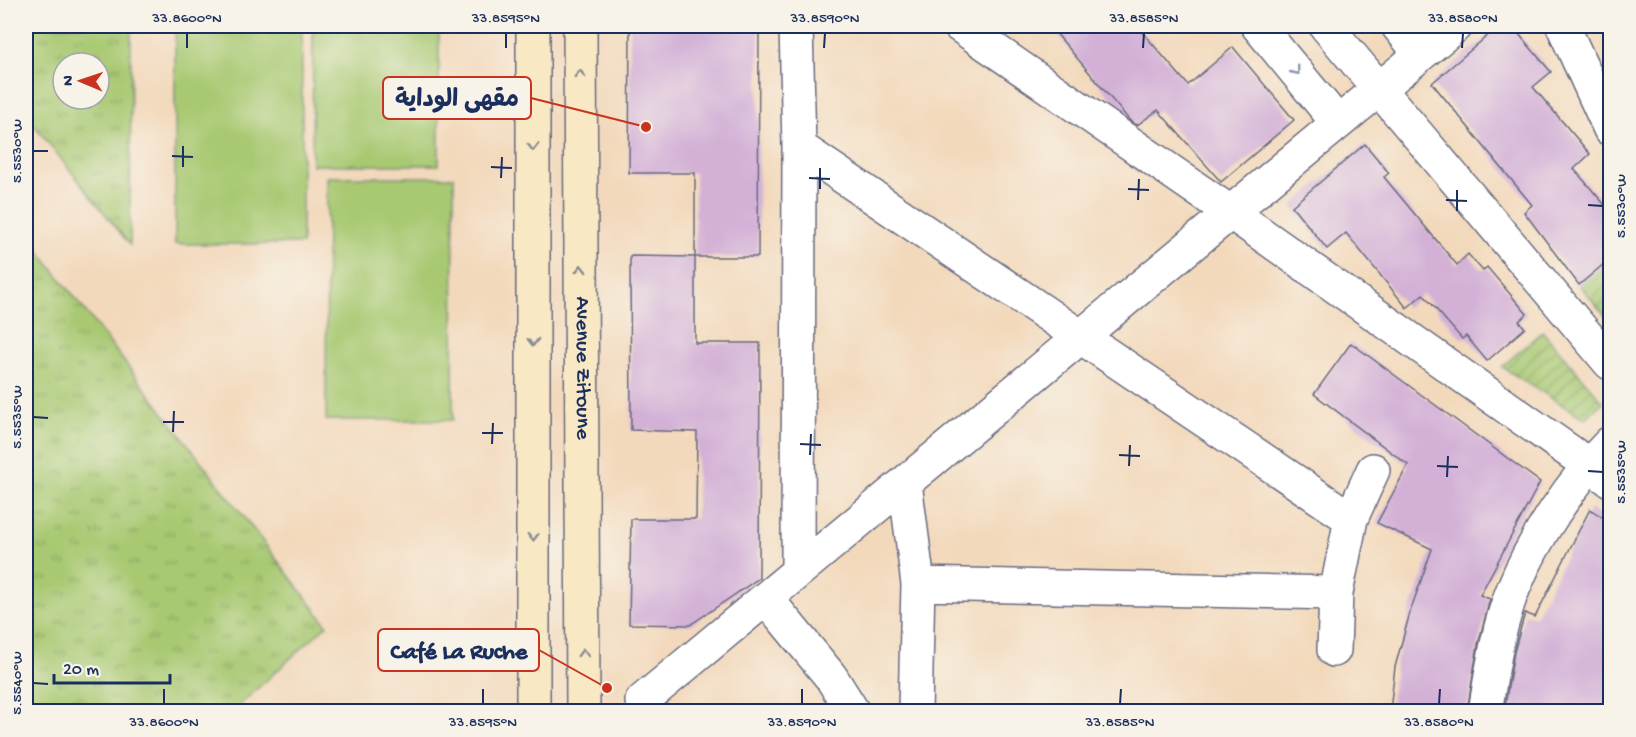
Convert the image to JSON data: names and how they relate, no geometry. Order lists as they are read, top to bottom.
{
  "streets": {
    "main road": ["Avenue Zitoune"]
  },
  "places": ["مقهى الوداية", "Café La Ruche"],
  "scale_bar": "20 m",
  "north": "left",
  "coordinates": [
    "33.8600°N",
    "33.8595°N",
    "33.8590°N",
    "33.8585°N",
    "33.8580°N",
    "5.5530°W",
    "5.5535°W",
    "5.5540°W"
  ]
}
